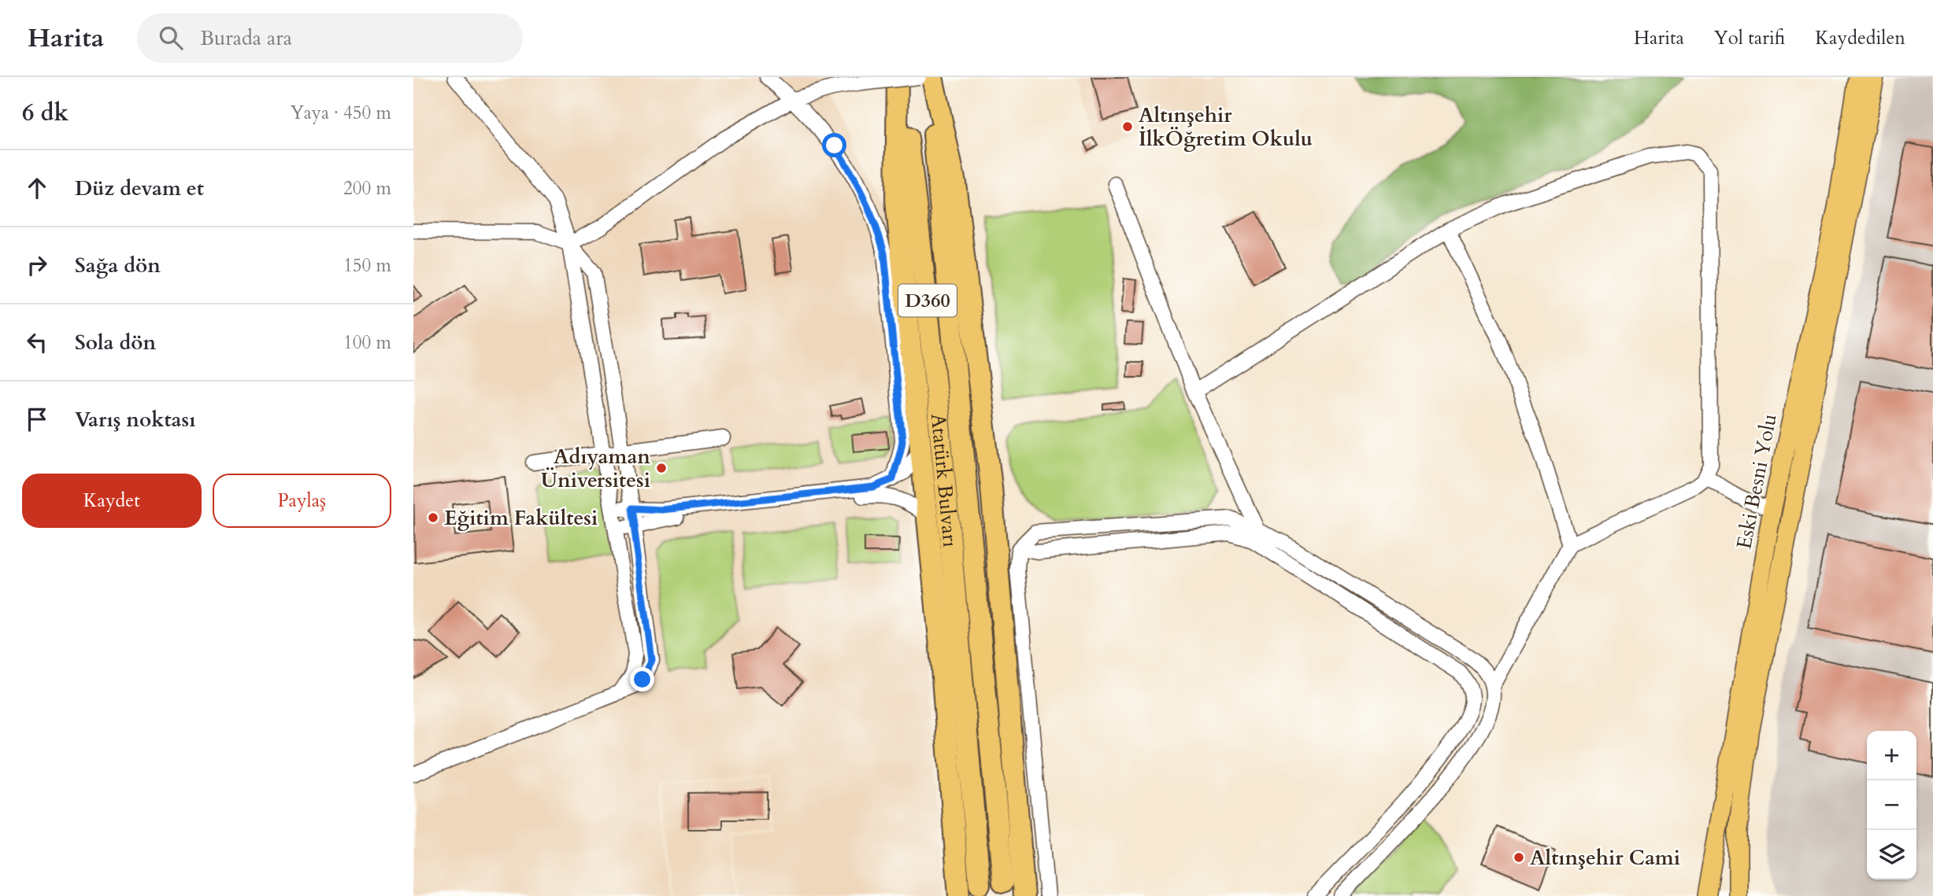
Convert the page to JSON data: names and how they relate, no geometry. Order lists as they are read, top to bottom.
{
  "streets": {
    "highway": ["D360", "Atatürk Bulvarı"],
    "main road": ["Eski Besni Yolu"]
  },
  "places": [
    "Altınşehir İlkÖğretim Okulu",
    "Adıyaman Üniversitesi",
    "Eğitim Fakültesi",
    "Altınşehir Cami"
  ],
  "page": {
    "header": "Harita",
    "search": "Burada ara",
    "nav": ["Harita", "Yol tarifi", "Kaydedilen"],
    "heading": ["6 dk", "Yaya · 450 m"],
    "list": [
      ["Düz devam et", "200 m"],
      ["Sağa dön", "150 m"],
      ["Sola dön", "100 m"],
      "Varış noktası"
    ],
    "buttons": ["Kaydet", "Paylaş"],
    "map_buttons": ["+", "−"]
  }
}
